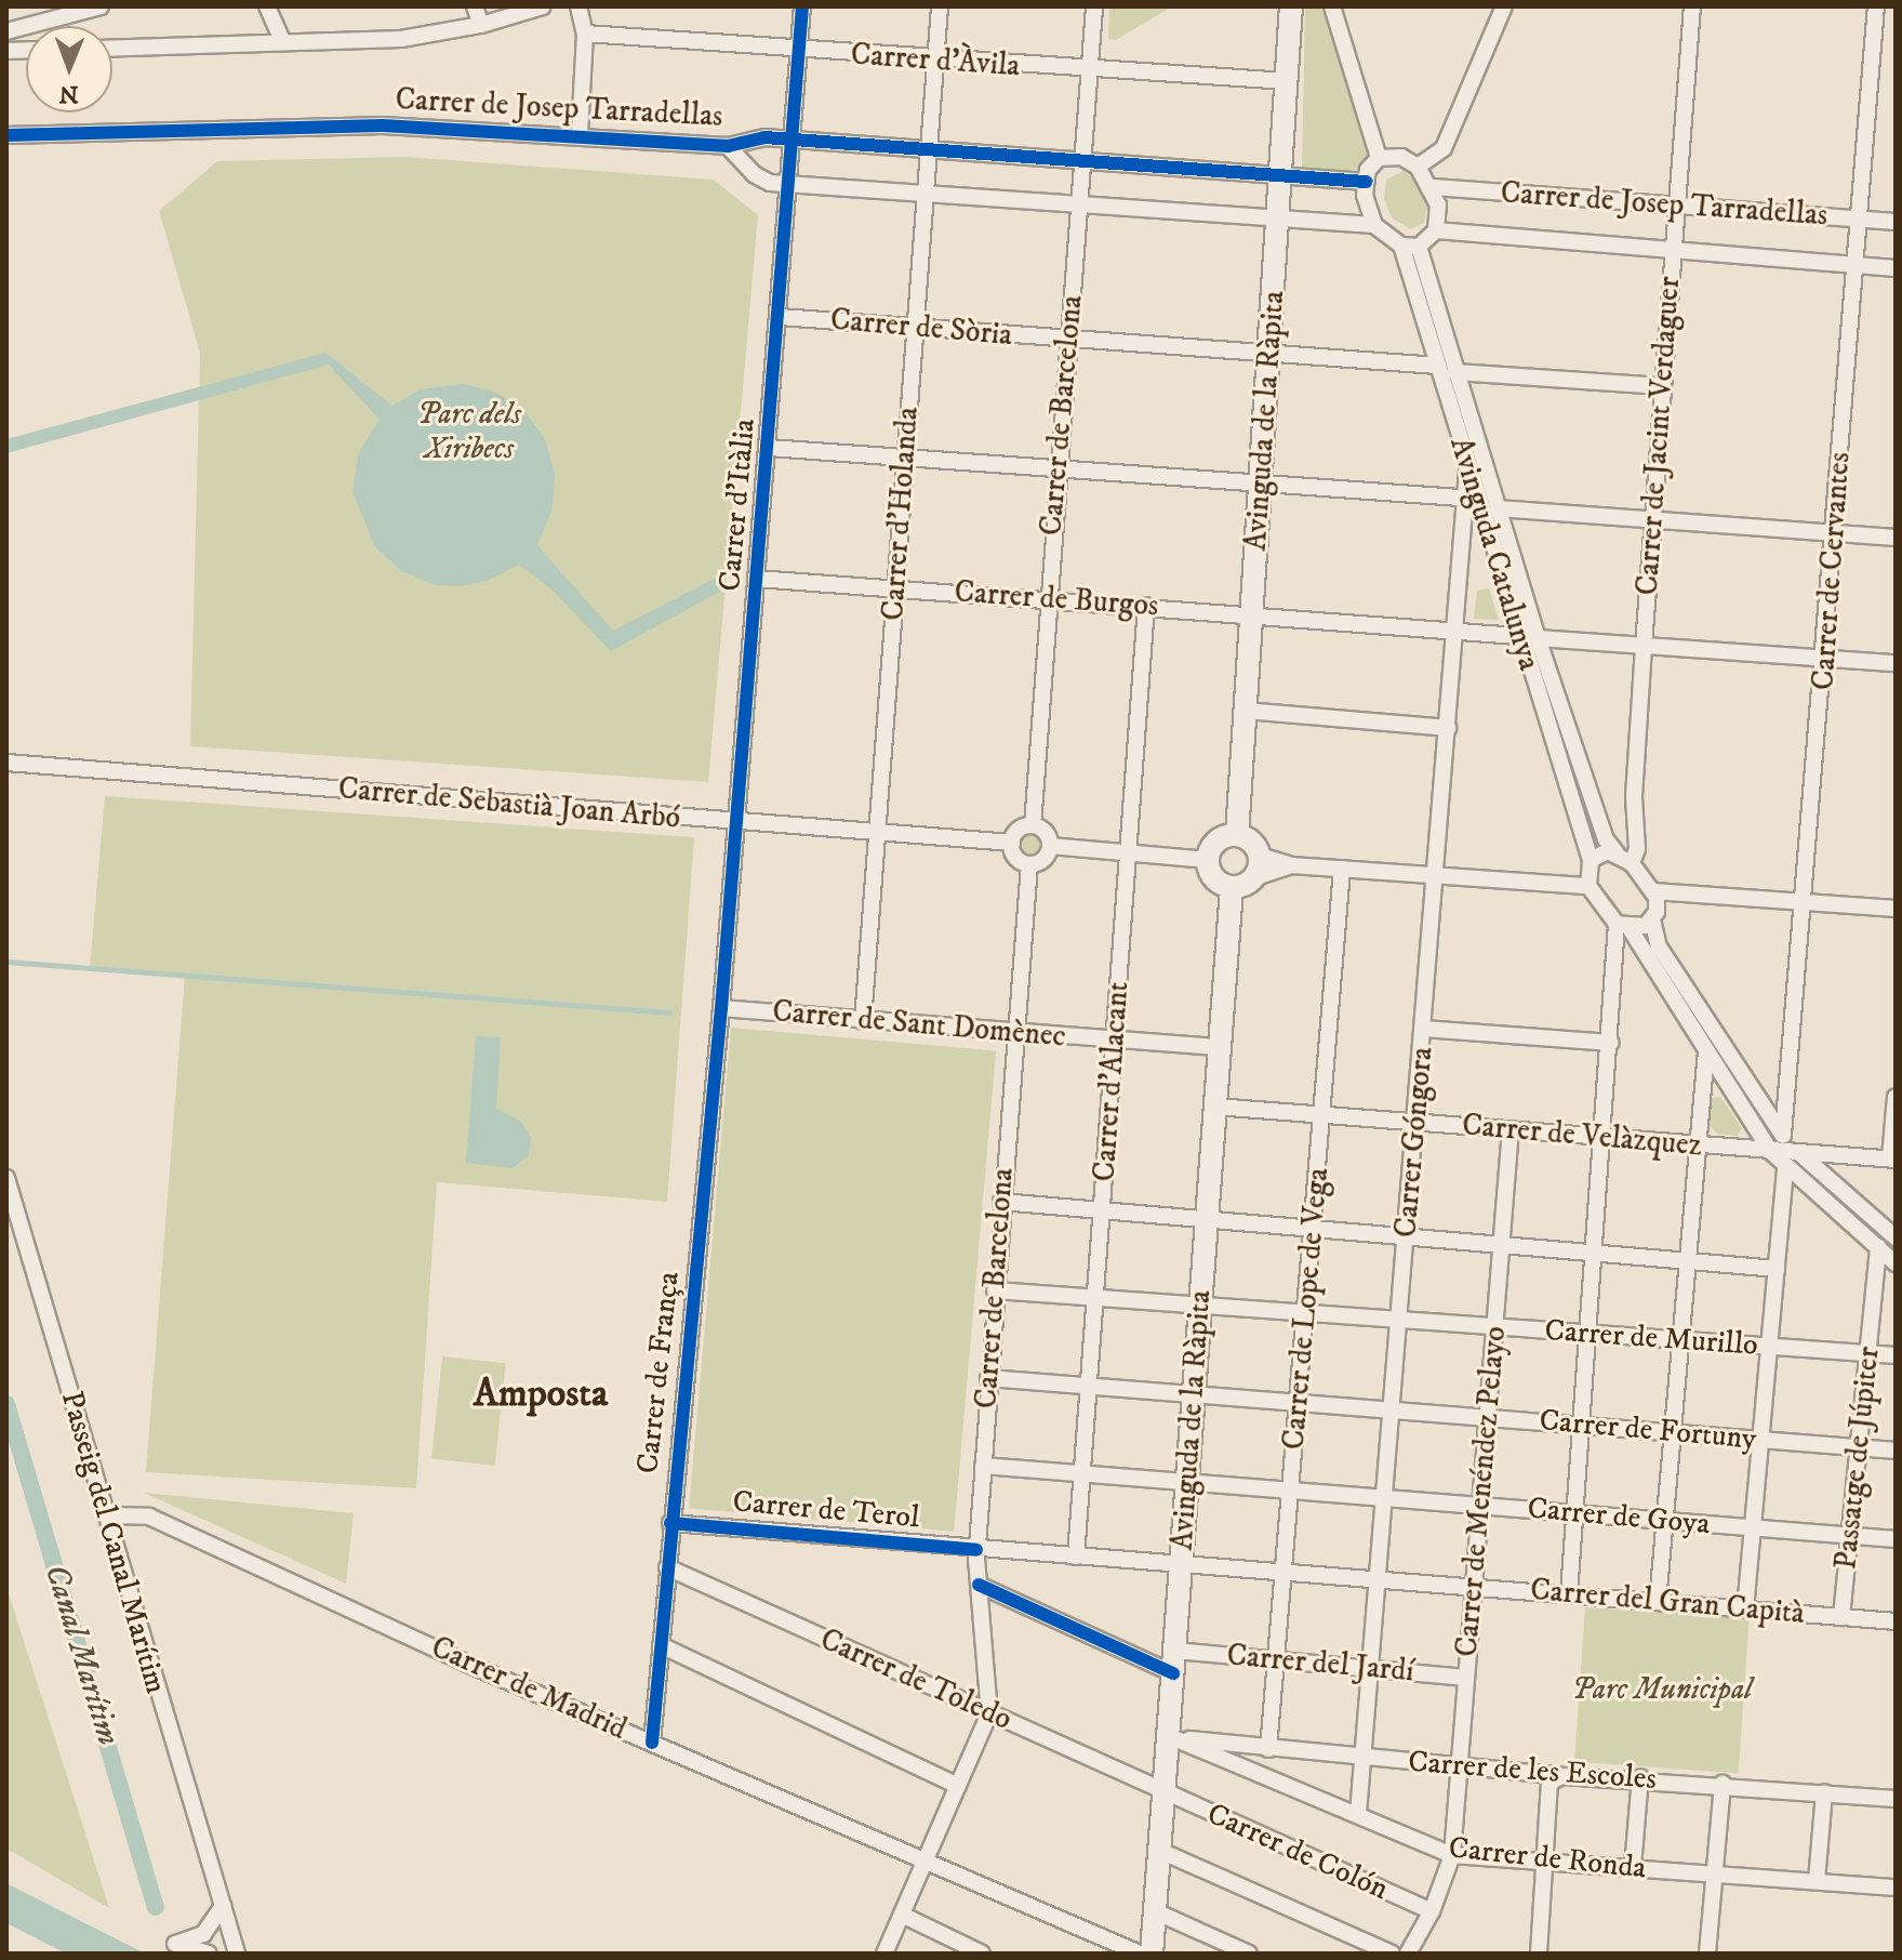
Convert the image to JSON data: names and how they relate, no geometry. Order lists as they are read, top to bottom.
{
  "streets": {
    "street": [
      "Carrer d'Àvila",
      "Carrer de Josep Tarradellas",
      "Carrer de Sòria",
      "Carrer de Barcelona",
      "Avinguda de la Ràpita",
      "Carrer de Jacint Verdaguer",
      "Carrer d'Itàlia",
      "Carrer d'Holanda",
      "Avinguda Catalunya",
      "Carrer de Cervantes",
      "Carrer de Burgos",
      "Carrer de Sebastià Joan Arbó",
      "Carrer de Sant Domènec",
      "Carrer d'Alacant",
      "Carrer de Velàzquez",
      "Carrer Góngora",
      "Carrer de Lope de Vega",
      "Carrer de Murillo",
      "Carrer de França",
      "Carrer de Fortuny",
      "Passatge de Júpiter",
      "Carrer de Menéndez Pelayo",
      "Carrer de Terol",
      "Carrer de Goya",
      "Passeig del Canal Marítim",
      "Carrer del Gran Capità",
      "Carrer del Jardí",
      "Carrer de Toledo",
      "Carrer de Madrid",
      "Carrer de les Escoles",
      "Carrer de Colón",
      "Carrer de Ronda"
    ]
  },
  "crossings": [
    ["Carrer d'Àvila", "Carrer de Barcelona"],
    ["Carrer d'Àvila", "Avinguda de la Ràpita"],
    ["Carrer d'Àvila", "Carrer d'Itàlia"],
    ["Carrer d'Àvila", "Carrer d'Holanda"],
    ["Carrer de Josep Tarradellas", "Carrer de Barcelona"],
    ["Carrer de Josep Tarradellas", "Avinguda de la Ràpita"],
    ["Carrer de Josep Tarradellas", "Carrer de Jacint Verdaguer"],
    ["Carrer de Josep Tarradellas", "Carrer d'Itàlia"],
    ["Carrer de Josep Tarradellas", "Carrer d'Holanda"],
    ["Carrer de Josep Tarradellas", "Avinguda Catalunya"],
    ["Carrer de Josep Tarradellas", "Carrer de Cervantes"],
    ["Carrer de Sòria", "Carrer de Barcelona"],
    ["Carrer de Sòria", "Avinguda de la Ràpita"],
    ["Carrer de Sòria", "Carrer d'Itàlia"],
    ["Carrer de Sòria", "Carrer d'Holanda"],
    ["Carrer de Sòria", "Avinguda Catalunya"],
    ["Carrer de Barcelona", "Carrer de Burgos"],
    ["Carrer de Barcelona", "Carrer de Sebastià Joan Arbó"],
    ["Carrer de Barcelona", "Carrer de Sant Domènec"],
    ["Carrer de Barcelona", "Carrer de Murillo"],
    ["Carrer de Barcelona", "Carrer de Fortuny"],
    ["Carrer de Barcelona", "Carrer de Terol"],
    ["Carrer de Barcelona", "Carrer de Goya"],
    ["Carrer de Barcelona", "Carrer de Toledo"],
    ["Avinguda de la Ràpita", "Carrer de Burgos"],
    ["Avinguda de la Ràpita", "Carrer de Sant Domènec"],
    ["Avinguda de la Ràpita", "Carrer de Velàzquez"],
    ["Avinguda de la Ràpita", "Carrer de Murillo"],
    ["Avinguda de la Ràpita", "Carrer de Fortuny"],
    ["Avinguda de la Ràpita", "Carrer de Terol"],
    ["Avinguda de la Ràpita", "Carrer de Goya"],
    ["Avinguda de la Ràpita", "Carrer del Gran Capità"],
    ["Avinguda de la Ràpita", "Carrer del Jardí"],
    ["Avinguda de la Ràpita", "Carrer de Toledo"],
    ["Avinguda de la Ràpita", "Carrer de les Escoles"],
    ["Avinguda de la Ràpita", "Carrer de Colón"],
    ["Avinguda de la Ràpita", "Carrer de Ronda"],
    ["Carrer d'Itàlia", "Carrer de Burgos"],
    ["Carrer d'Itàlia", "Carrer de Sebastià Joan Arbó"],
    ["Carrer d'Itàlia", "Carrer de Sant Domènec"],
    ["Carrer d'Itàlia", "Carrer de França"],
    ["Carrer d'Holanda", "Carrer de Burgos"],
    ["Carrer d'Holanda", "Carrer de Sebastià Joan Arbó"],
    ["Carrer d'Holanda", "Carrer de Sant Domènec"],
    ["Avinguda Catalunya", "Carrer de Burgos"],
    ["Avinguda Catalunya", "Carrer Góngora"],
    ["Carrer de Burgos", "Carrer d'Alacant"],
    ["Carrer de Burgos", "Carrer Góngora"],
    ["Carrer de Sant Domènec", "Carrer d'Alacant"],
    ["Carrer de Sant Domènec", "Carrer de França"],
    ["Carrer d'Alacant", "Carrer de Murillo"],
    ["Carrer d'Alacant", "Carrer de Fortuny"],
    ["Carrer d'Alacant", "Carrer de Terol"],
    ["Carrer d'Alacant", "Carrer de Goya"],
    ["Carrer de Velàzquez", "Carrer Góngora"],
    ["Carrer de Velàzquez", "Carrer de Lope de Vega"],
    ["Carrer de Velàzquez", "Carrer de Menéndez Pelayo"],
    ["Carrer Góngora", "Carrer de Murillo"],
    ["Carrer Góngora", "Carrer de Fortuny"],
    ["Carrer Góngora", "Carrer de Goya"],
    ["Carrer Góngora", "Carrer del Gran Capità"],
    ["Carrer Góngora", "Carrer del Jardí"],
    ["Carrer Góngora", "Carrer de les Escoles"],
    ["Carrer Góngora", "Carrer de Ronda"],
    ["Carrer de Lope de Vega", "Carrer de Murillo"],
    ["Carrer de Lope de Vega", "Carrer de Fortuny"],
    ["Carrer de Lope de Vega", "Carrer de Goya"],
    ["Carrer de Lope de Vega", "Carrer del Gran Capità"],
    ["Carrer de Lope de Vega", "Carrer del Jardí"],
    ["Carrer de Lope de Vega", "Carrer de les Escoles"],
    ["Carrer de Murillo", "Passatge de Júpiter"],
    ["Carrer de Murillo", "Carrer de Menéndez Pelayo"],
    ["Carrer de França", "Carrer de Terol"],
    ["Carrer de França", "Carrer de Toledo"],
    ["Carrer de França", "Carrer de Madrid"],
    ["Carrer de Fortuny", "Passatge de Júpiter"],
    ["Carrer de Fortuny", "Carrer de Menéndez Pelayo"],
    ["Passatge de Júpiter", "Carrer de Goya"],
    ["Passatge de Júpiter", "Carrer del Gran Capità"],
    ["Carrer de Menéndez Pelayo", "Carrer de Goya"],
    ["Carrer de Menéndez Pelayo", "Carrer del Gran Capità"],
    ["Carrer de Menéndez Pelayo", "Carrer del Jardí"],
    ["Carrer de Menéndez Pelayo", "Carrer de les Escoles"],
    ["Carrer de Menéndez Pelayo", "Carrer de Colón"],
    ["Carrer de Menéndez Pelayo", "Carrer de Ronda"],
    ["Carrer de Terol", "Carrer del Gran Capità"],
    ["Passeig del Canal Marítim", "Carrer de Madrid"],
    ["Carrer de Toledo", "Carrer de Colón"],
    ["Carrer de les Escoles", "Carrer de Ronda"]
  ],
  "districts": ["Amposta"],
  "water": ["Canal Marítim"],
  "parks": ["Parc dels Xiribecs", "Parc Municipal"],
  "north": "bottom"
}
